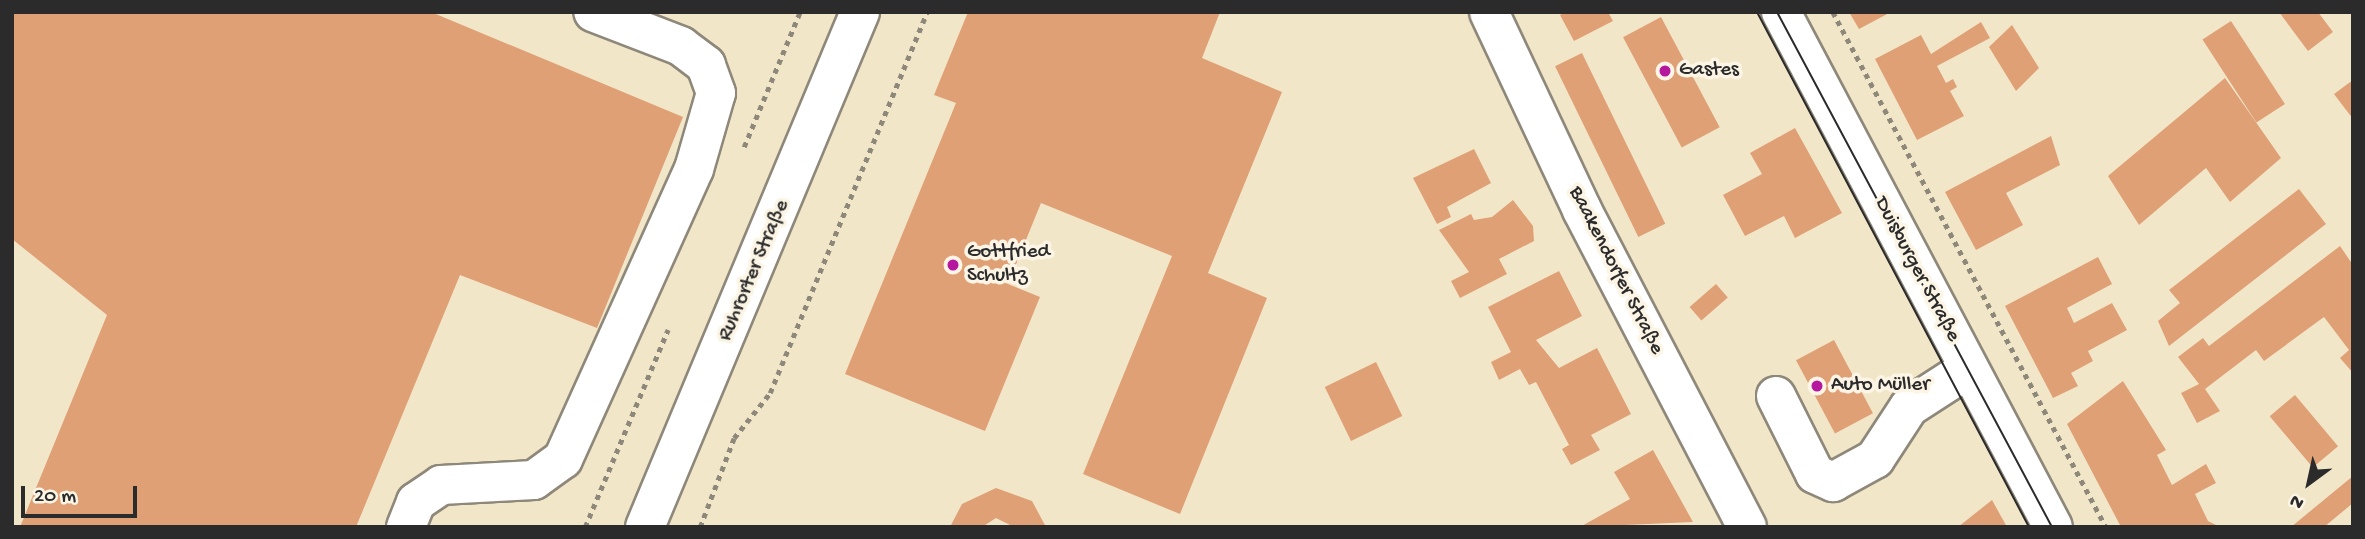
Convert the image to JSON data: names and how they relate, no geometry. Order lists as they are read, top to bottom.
{
  "streets": {
    "street": ["Duisburger Straße", "Ruhrorter Straße", "Baakendorfer Straße"]
  },
  "places": ["Gastes", "Gottfried Schultz", "Auto Müller"],
  "scale_bar": "20 m",
  "north": "bottom left"
}
